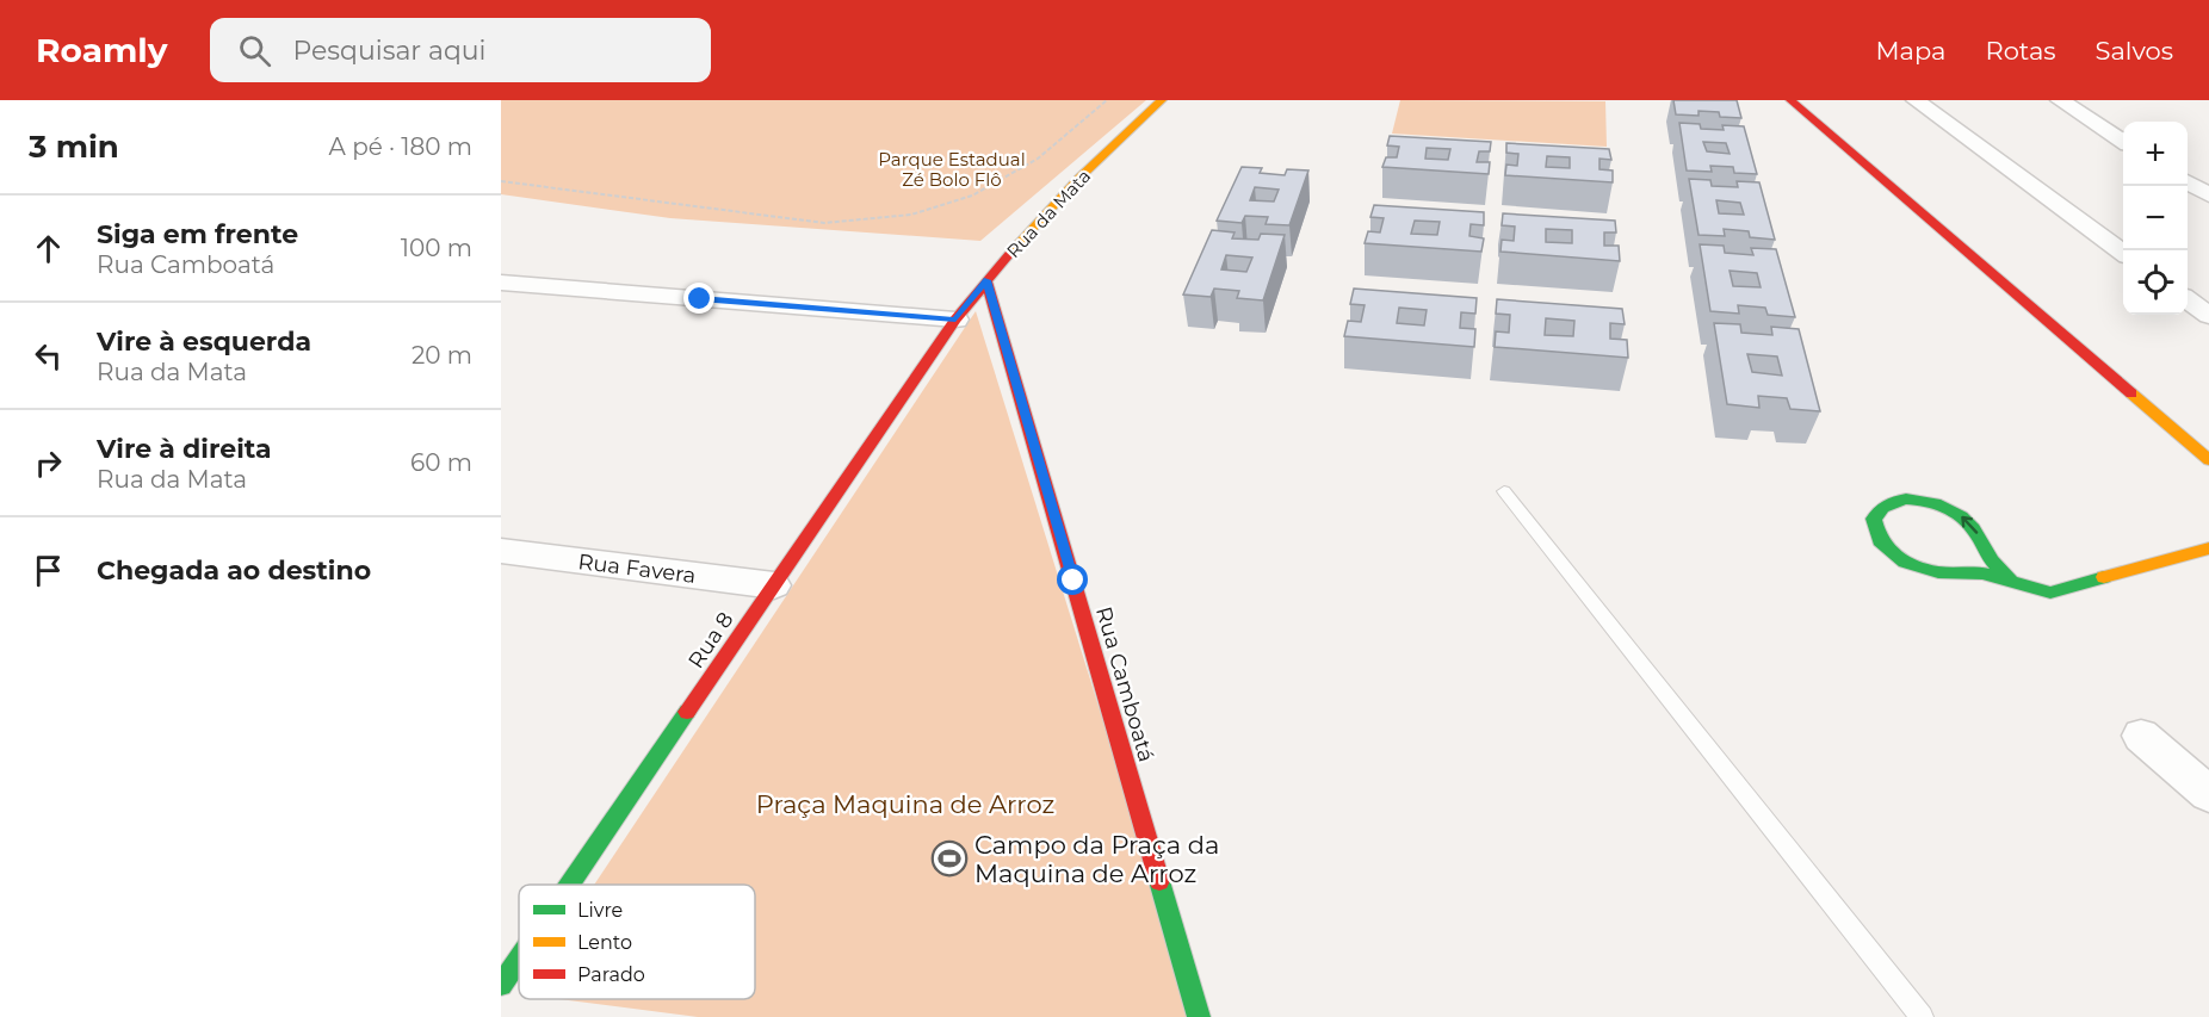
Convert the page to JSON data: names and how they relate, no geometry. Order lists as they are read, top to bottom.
{
  "streets": {
    "street": [
      "Rua da Mata",
      "Rua Favera",
      "Rua 8",
      "Rua Camboatá"
    ]
  },
  "crossings": [
    ["Rua da Mata", "Rua 8"],
    ["Rua da Mata", "Rua Camboatá"],
    ["Rua Favera", "Rua 8"]
  ],
  "parks": ["Parque Estadual Zé Bolo Flô", "Praça Maquina de Arroz"],
  "places": {
    "sports": ["Campo da Praça da Maquina de Arroz"]
  },
  "legend": ["Livre", "Lento", "Parado"],
  "page": {
    "header": "Roamly",
    "search": "Pesquisar aqui",
    "nav": ["Mapa", "Rotas", "Salvos"],
    "heading": ["3 min", "A pé · 180 m"],
    "map_buttons": ["+", "−"],
    "list": [
      ["Siga em frente", "Rua Camboatá", "100 m"],
      ["Vire à esquerda", "Rua da Mata", "20 m"],
      ["Vire à direita", "Rua da Mata", "60 m"],
      "Chegada ao destino"
    ]
  }
}
